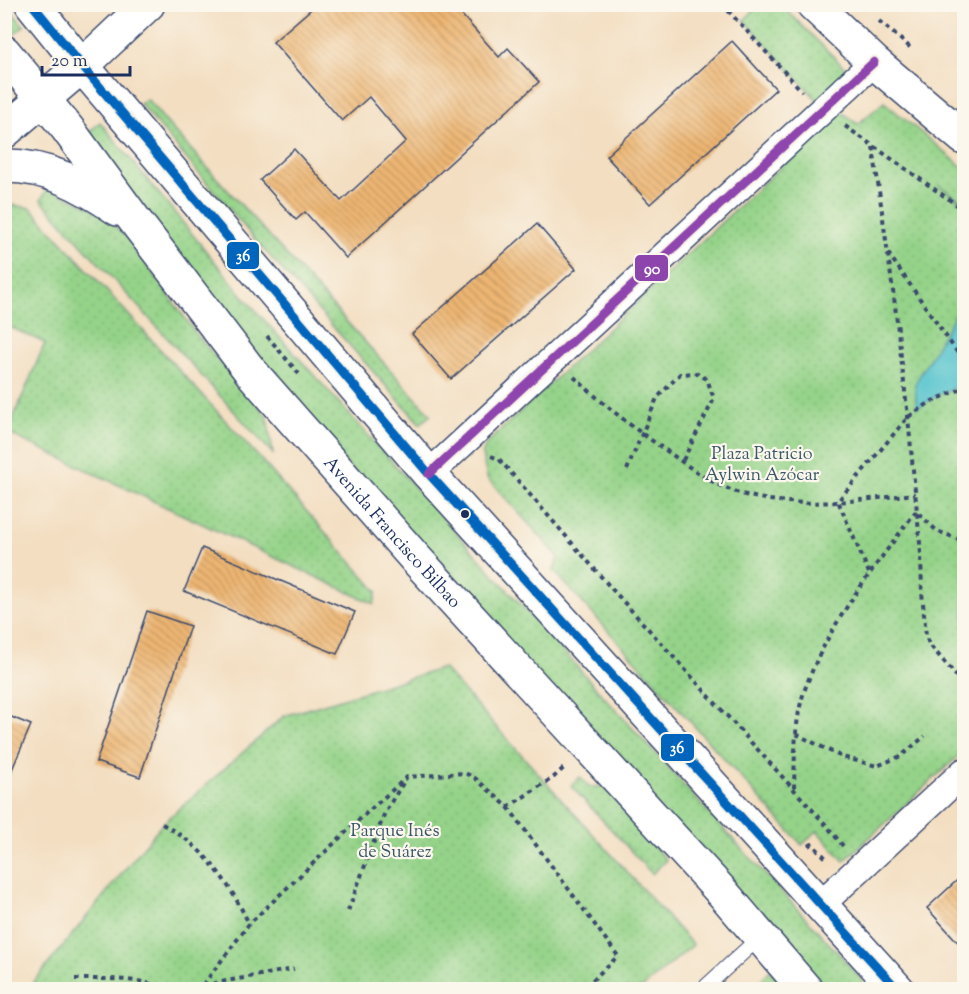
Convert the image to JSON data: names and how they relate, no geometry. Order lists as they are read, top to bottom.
{
  "streets": {
    "main road": ["Avenida Francisco Bilbao"]
  },
  "parks": ["Plaza Patricio Aylwin Azócar", "Parque Inés de Suárez"],
  "lines": ["transit line 36", "transit line 90"],
  "scale_bar": "20 m"
}
